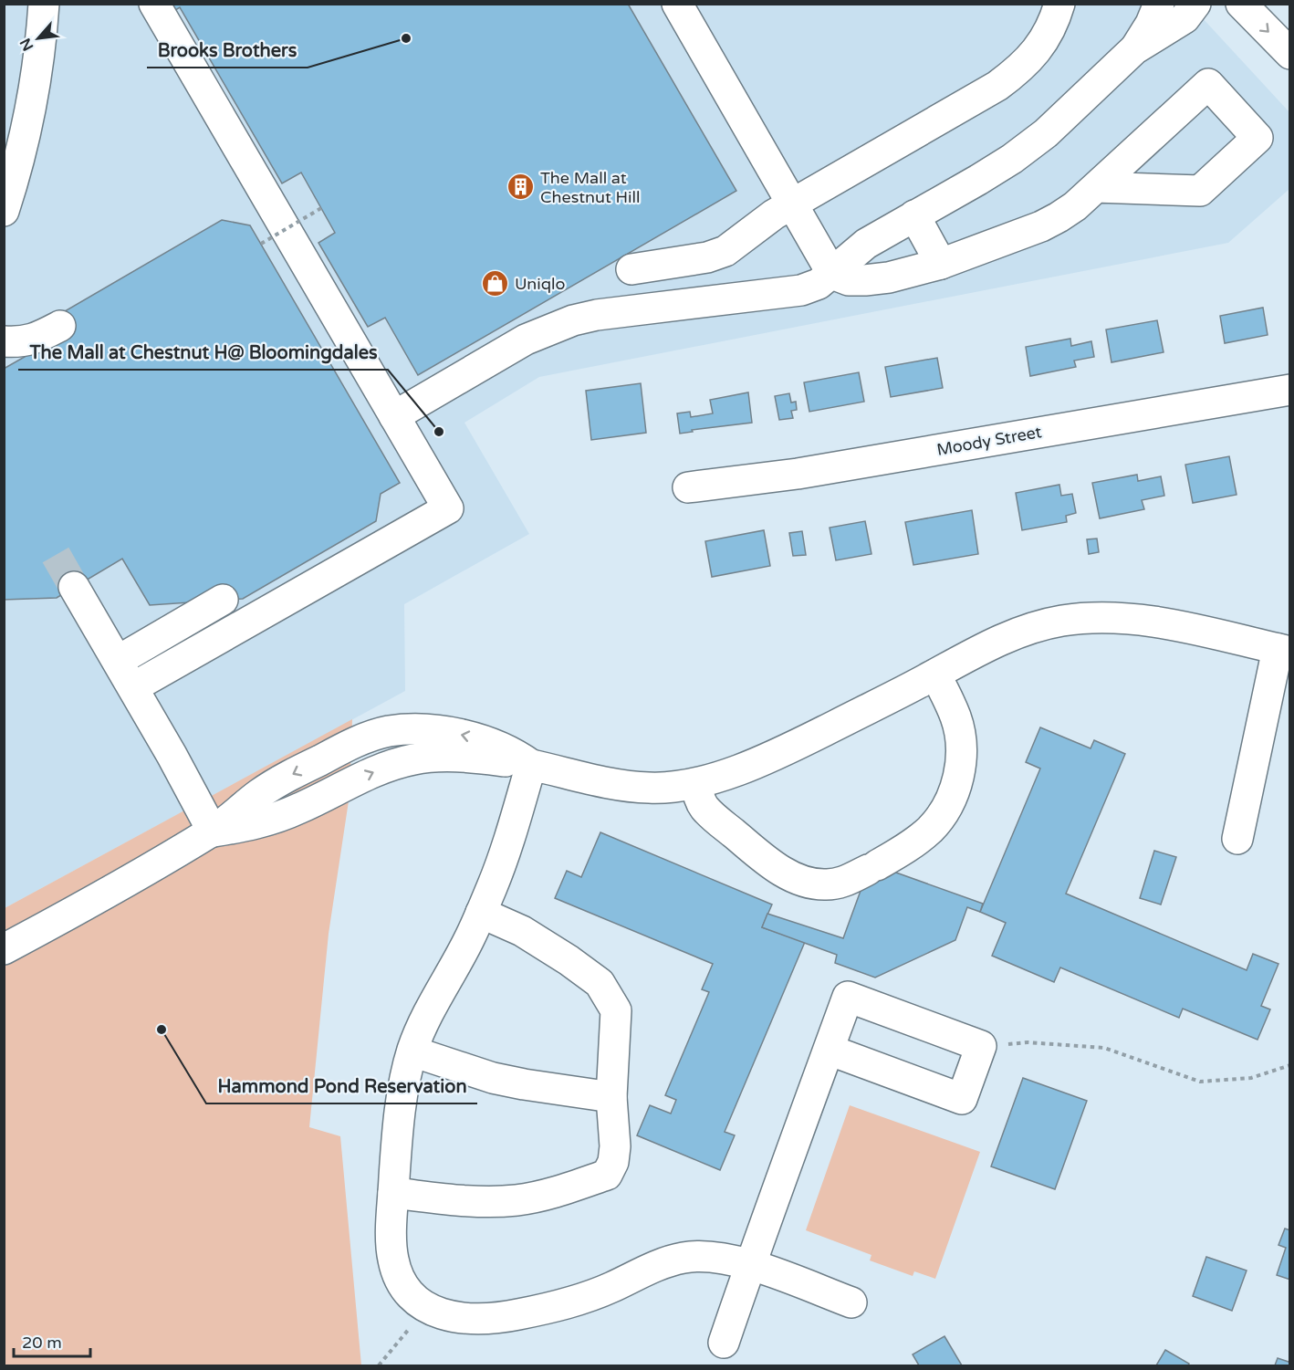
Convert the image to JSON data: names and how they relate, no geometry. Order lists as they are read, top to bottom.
{
  "streets": {
    "main road": ["Moody Street"]
  },
  "places": {
    "other": ["Brooks Brothers", "The Mall at Chestnut H@ Bloomingdales", "Hammond Pond Reservation"],
    "building": ["The Mall at Chestnut Hill"],
    "shop": ["Uniqlo"]
  },
  "scale_bar": "20 m",
  "north": "bottom left"
}
